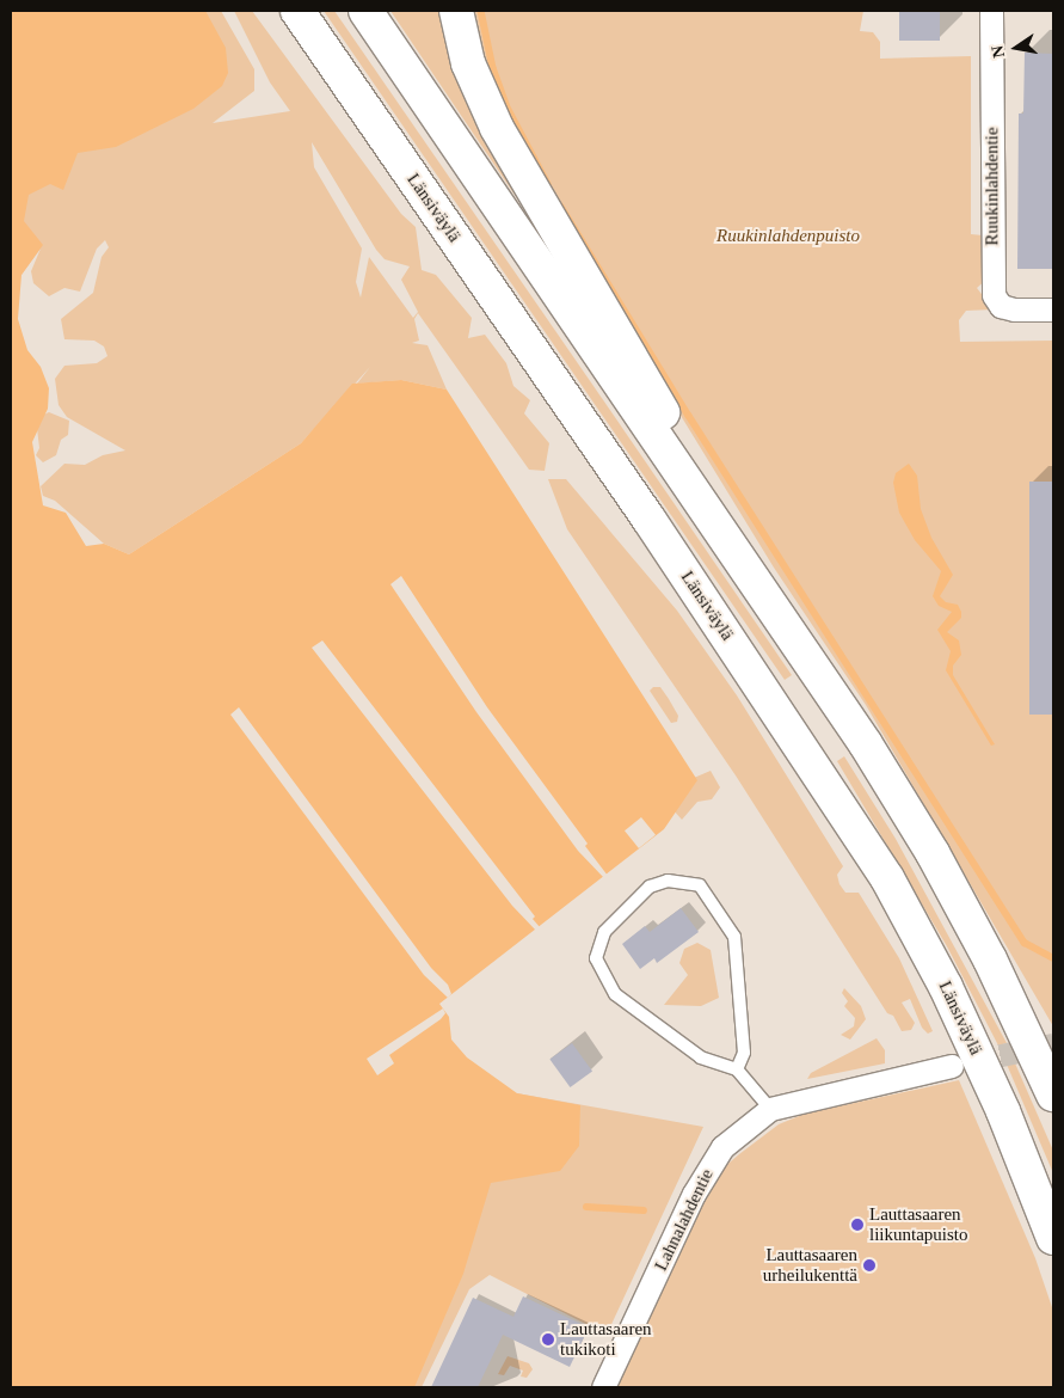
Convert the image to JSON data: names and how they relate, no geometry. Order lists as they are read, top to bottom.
{
  "streets": {
    "highway": ["Länsiväylä"],
    "street": ["Ruukinlahdentie", "Lahnalahdentie"]
  },
  "parks": ["Ruukinlahdenpuisto"],
  "places": ["Lauttasaaren liikuntapuisto", "Lauttasaaren urheilukenttä", "Lauttasaaren tukikoti"],
  "north": "left"
}
